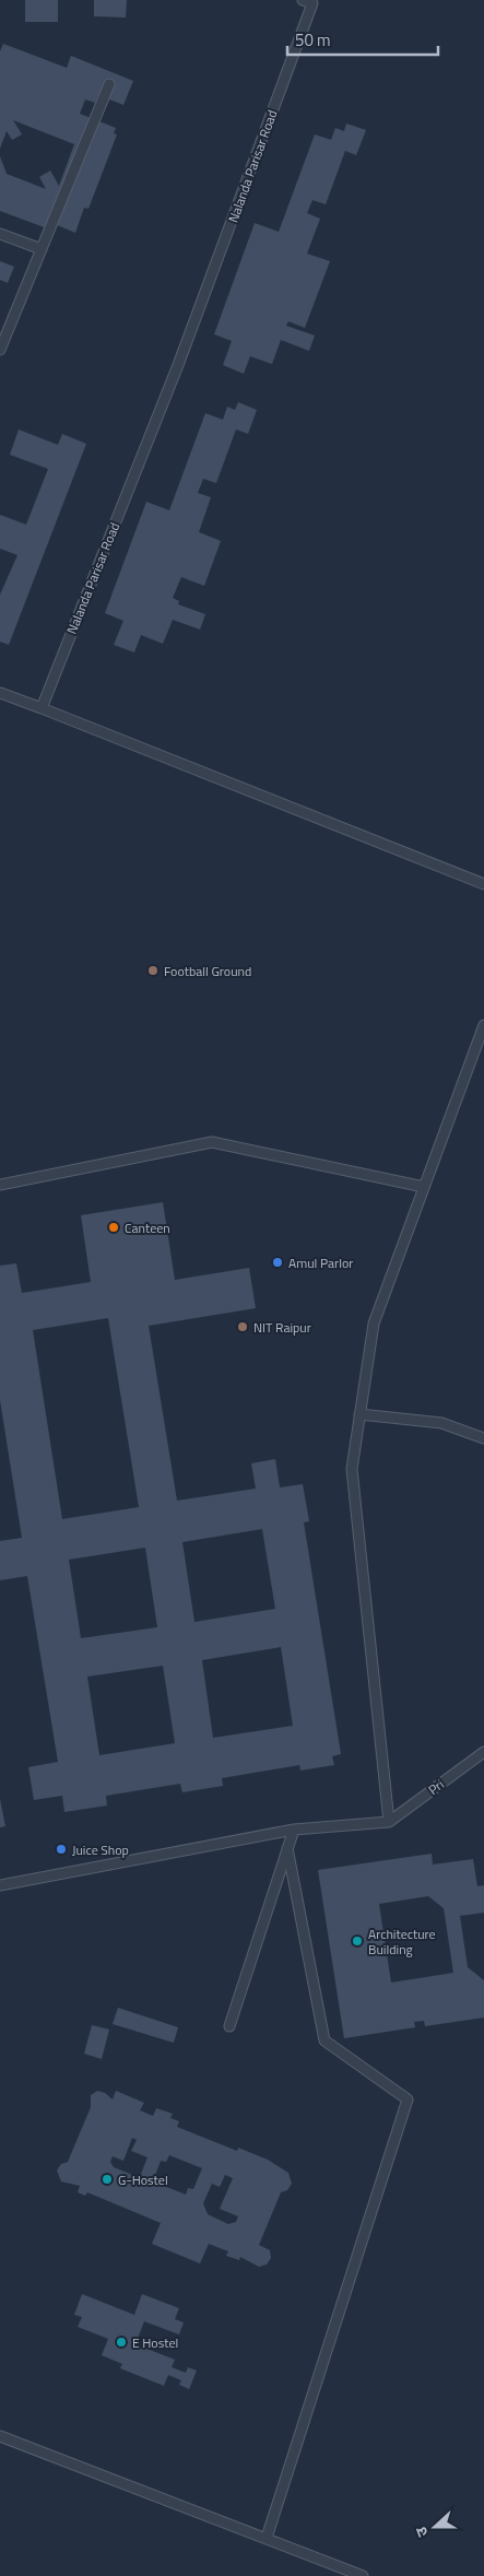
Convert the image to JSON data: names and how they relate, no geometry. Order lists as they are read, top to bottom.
{
  "streets": {
    "lane": ["Nalanda Parisar Road", "Pri"]
  },
  "places": [
    "Football Ground",
    "Canteen",
    "Amul Parlor",
    "NIT Raipur",
    "Juice Shop",
    "Architecture Building",
    "G-Hostel",
    "E Hostel"
  ],
  "scale_bar": "50 m",
  "north": "left"
}
